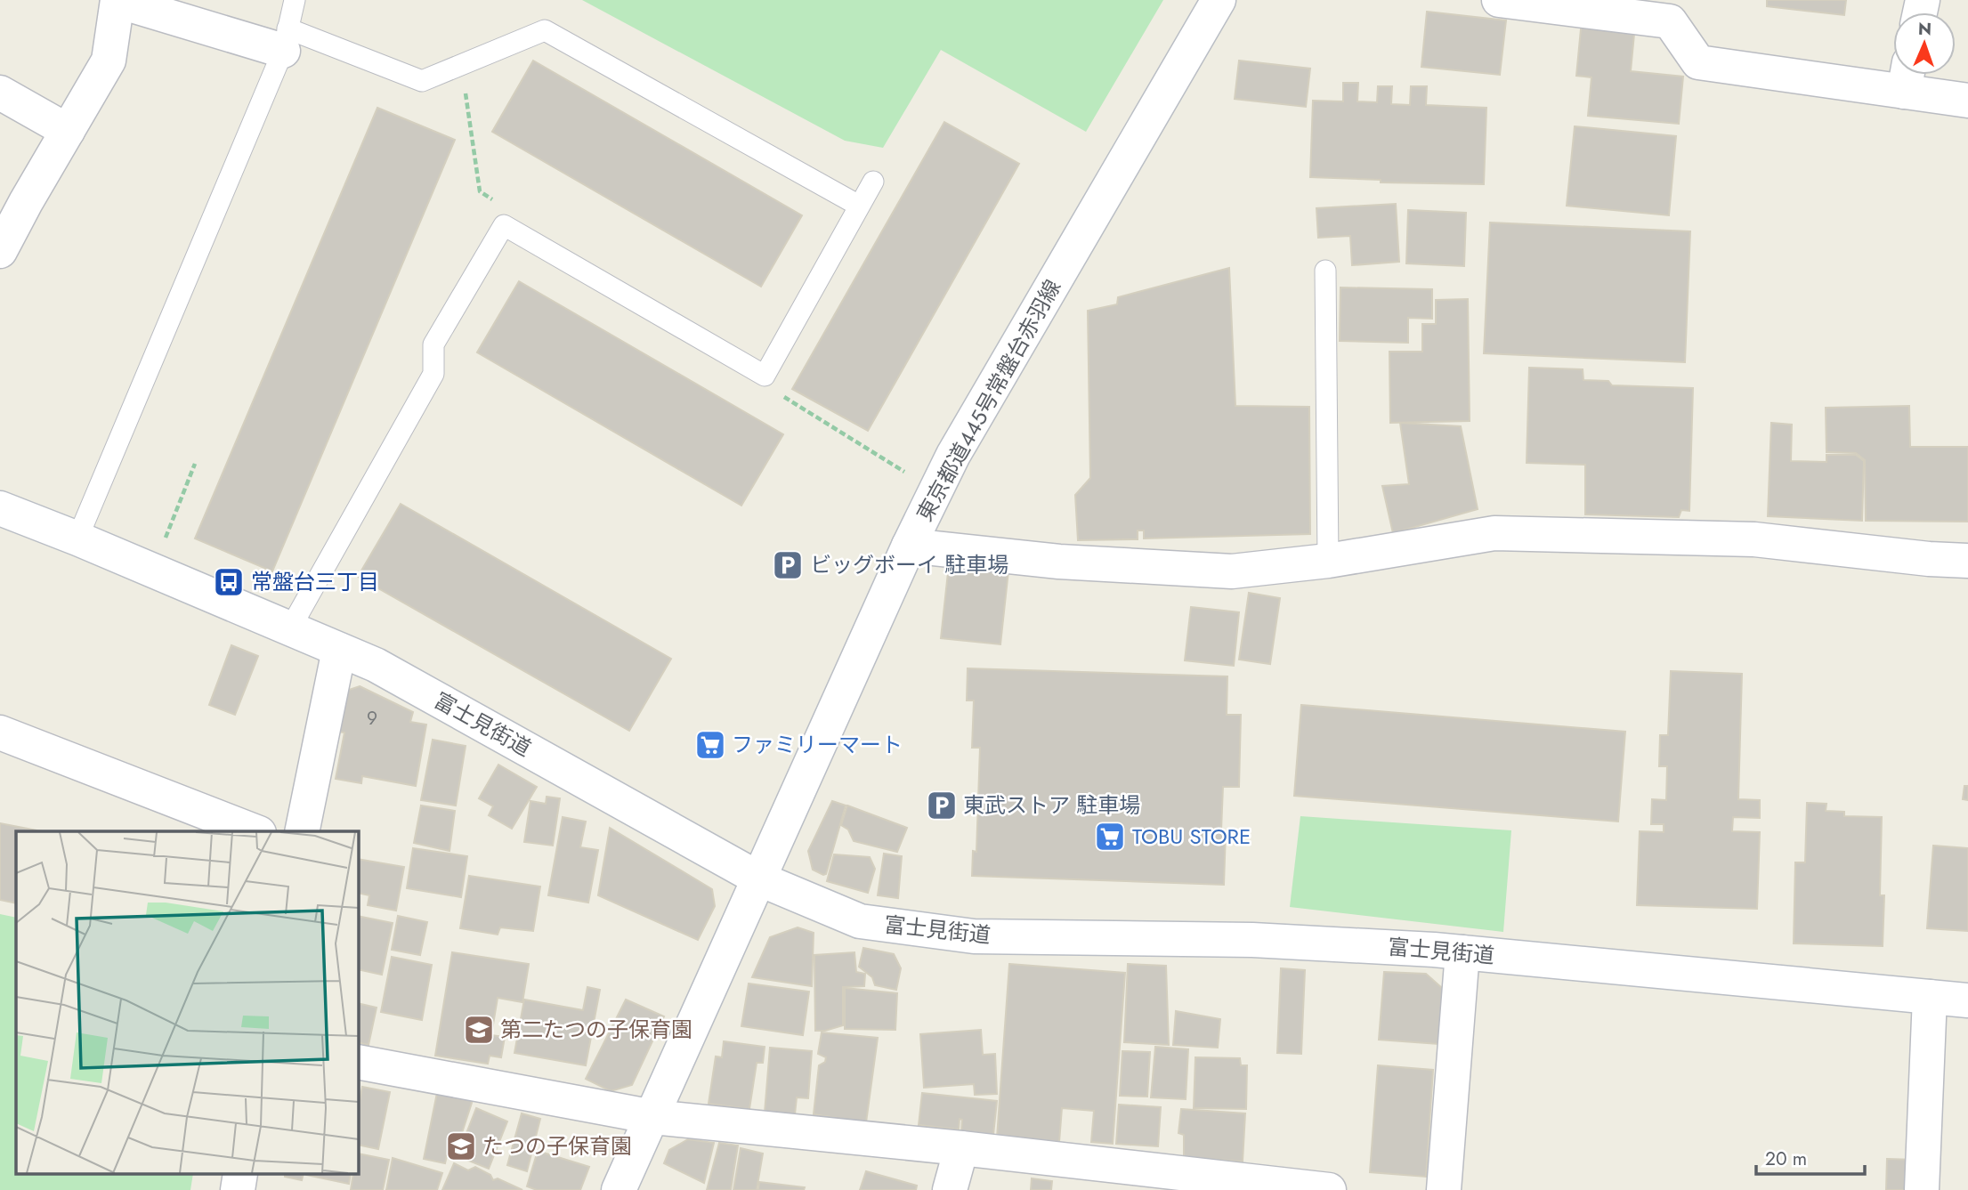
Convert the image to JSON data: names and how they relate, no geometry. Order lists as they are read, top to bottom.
{
  "streets": {
    "street": ["東京都道445号常盤台赤羽線", "富士見街道"]
  },
  "crossings": [
    ["東京都道445号常盤台赤羽線", "富士見街道"]
  ],
  "places": {
    "parking": ["ビッグボーイ 駐車場", "東武ストア 駐車場"],
    "bus stop": ["常盤台三丁目"],
    "supermarket": ["ファミリーマート", "TOBU STORE"],
    "school or university": ["第二たつの子保育園", "たつの子保育園"]
  },
  "house_numbers": ["9"],
  "scale_bar": "20 m",
  "north": "top"
}
